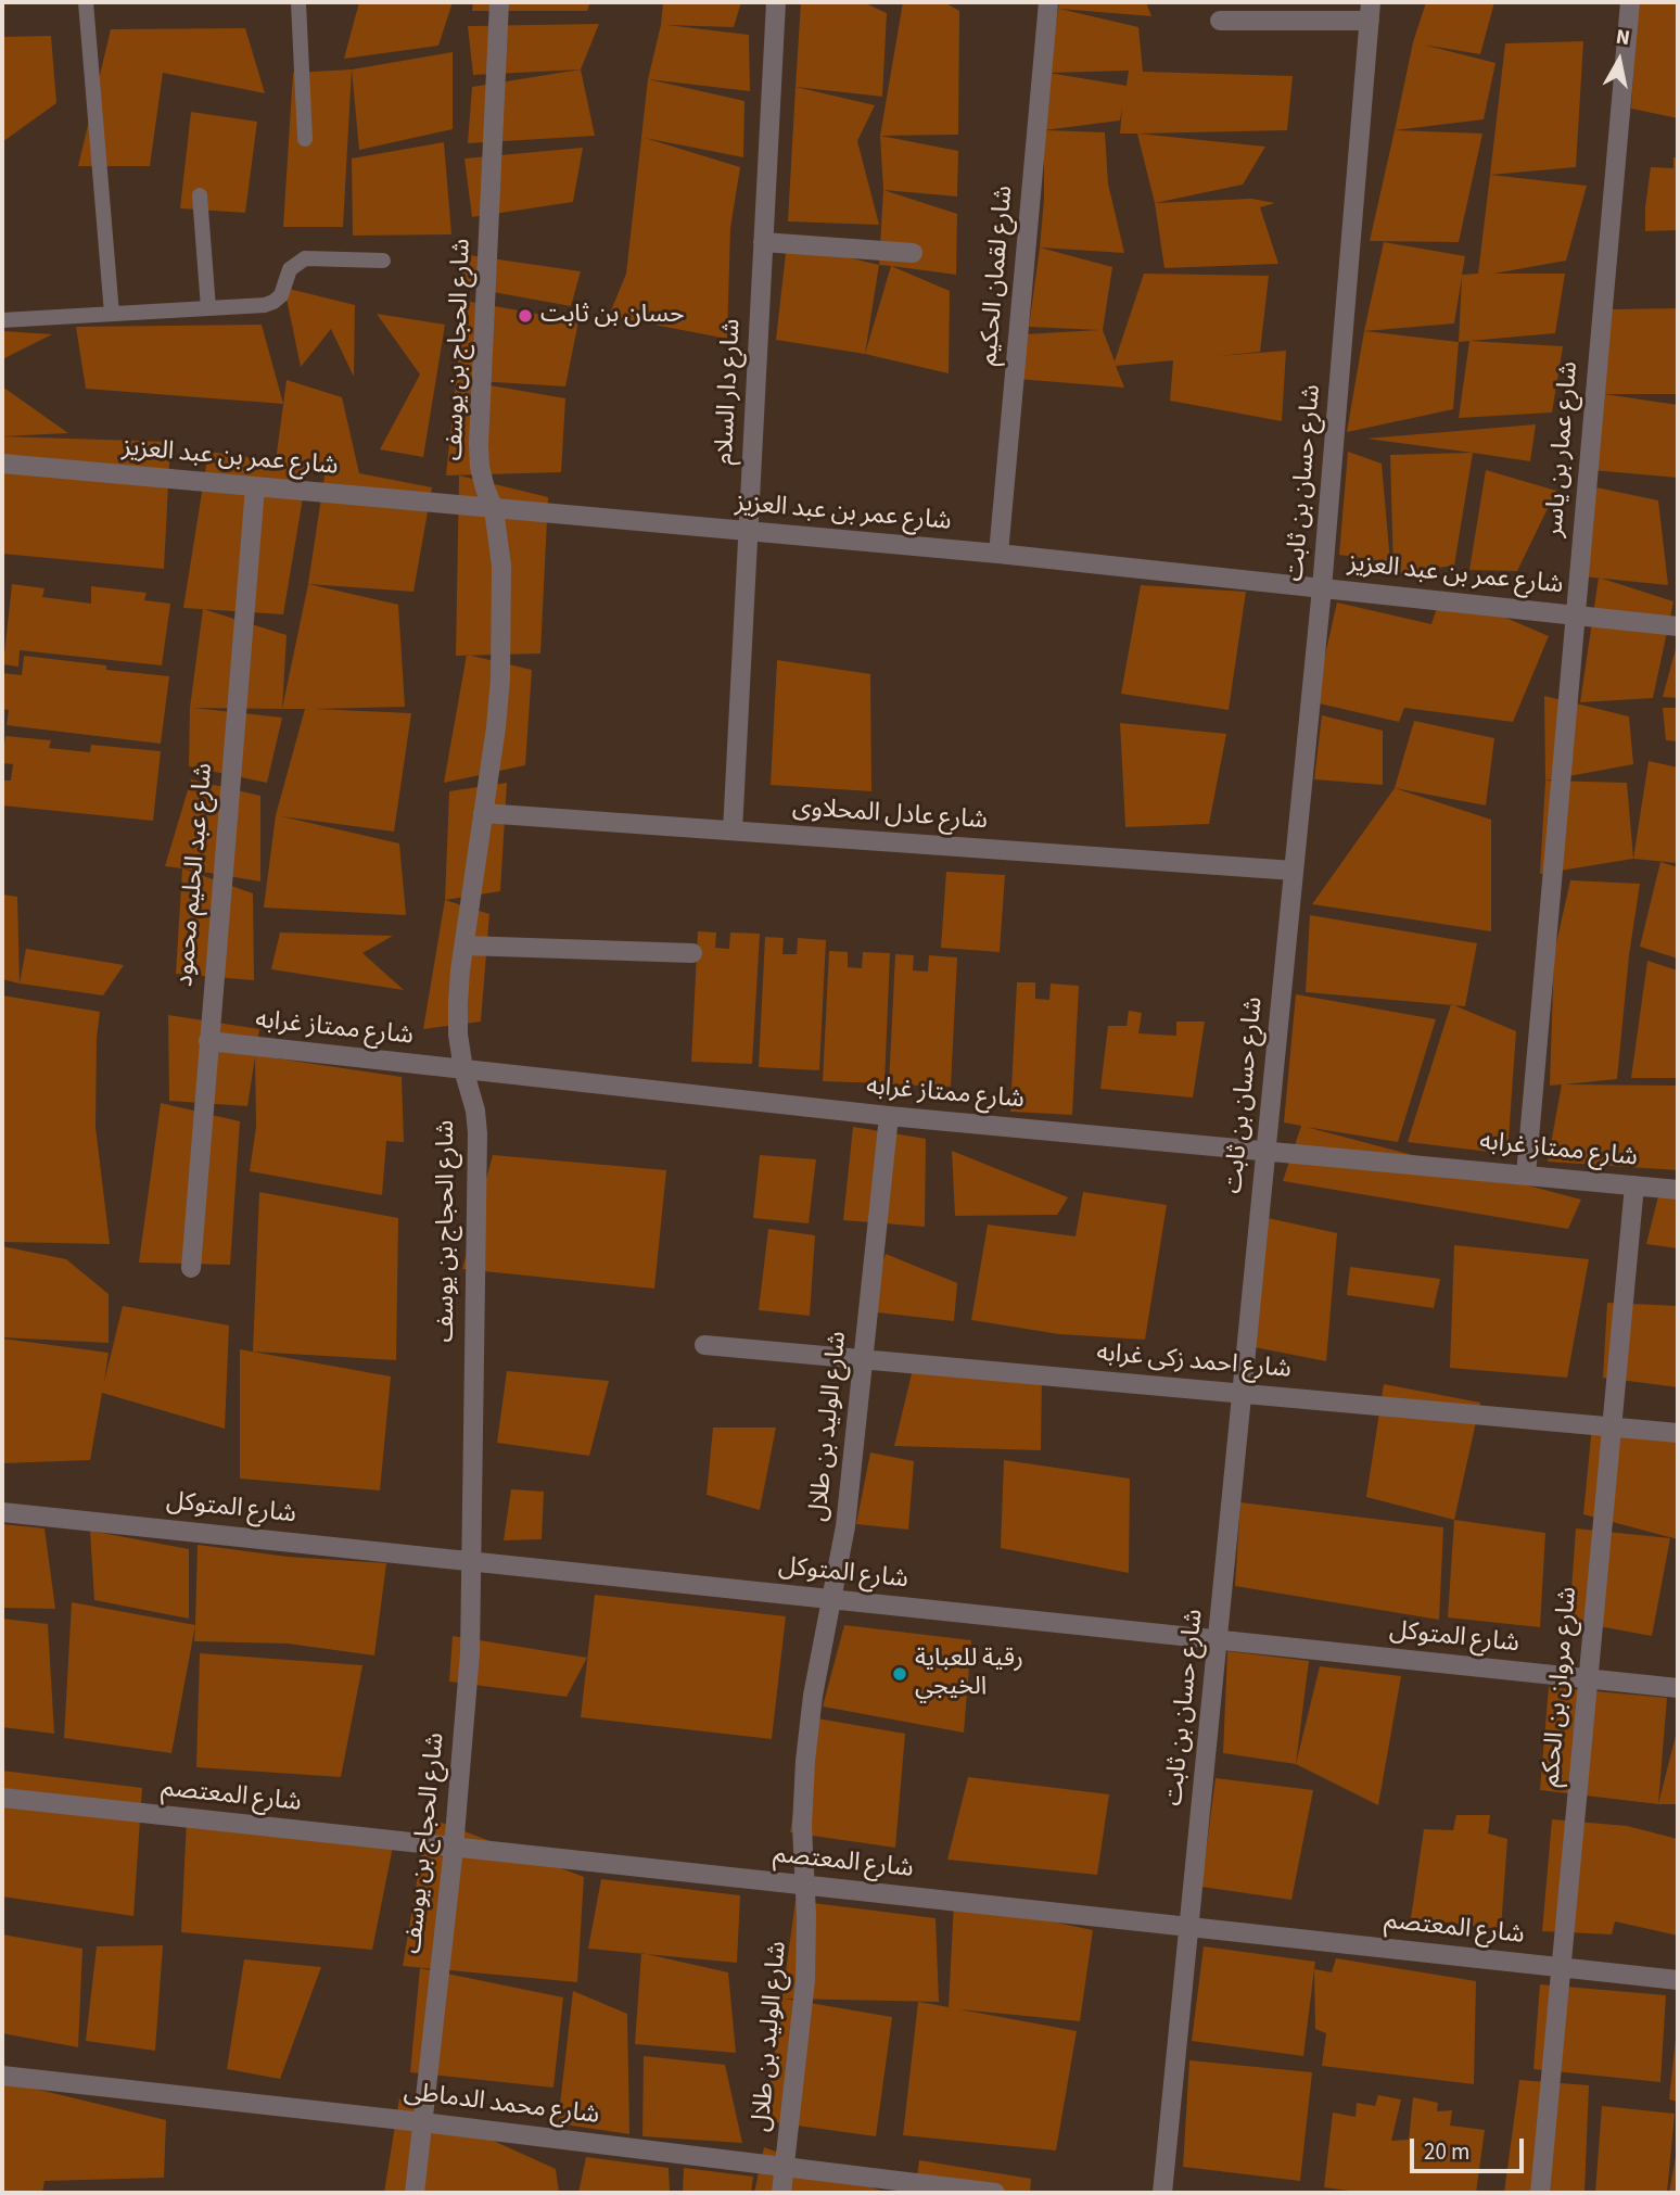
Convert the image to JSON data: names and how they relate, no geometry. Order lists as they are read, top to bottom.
{
  "streets": {
    "street": [
      "شارع لقمان الحكيم",
      "شارع الحجاج بن يوسف",
      "شارع دار السلام",
      "شارع عمار بن ياسر",
      "شارع عمر بن عبد العزيز",
      "شارع حسان بن ثابت",
      "شارع عادل المحلاوى",
      "شارع عبد الحليم محمود",
      "شارع ممتاز غرابه",
      "شارع احمد زكى غرابه",
      "شارع الوليد بن طلال",
      "شارع المتوكل",
      "شارع مروان بن الحكم",
      "شارع المعتصم",
      "شارع محمد الدماطى"
    ]
  },
  "crossings": [
    ["شارع لقمان الحكيم", "شارع عمر بن عبد العزيز"],
    ["شارع الحجاج بن يوسف", "شارع عمر بن عبد العزيز"],
    ["شارع الحجاج بن يوسف", "شارع عادل المحلاوى"],
    ["شارع الحجاج بن يوسف", "شارع ممتاز غرابه"],
    ["شارع الحجاج بن يوسف", "شارع المتوكل"],
    ["شارع الحجاج بن يوسف", "شارع المعتصم"],
    ["شارع الحجاج بن يوسف", "شارع محمد الدماطى"],
    ["شارع دار السلام", "شارع عمر بن عبد العزيز"],
    ["شارع دار السلام", "شارع عادل المحلاوى"],
    ["شارع عمار بن ياسر", "شارع عمر بن عبد العزيز"],
    ["شارع عمار بن ياسر", "شارع ممتاز غرابه"],
    ["شارع عمر بن عبد العزيز", "شارع حسان بن ثابت"],
    ["شارع عمر بن عبد العزيز", "شارع عبد الحليم محمود"],
    ["شارع حسان بن ثابت", "شارع عادل المحلاوى"],
    ["شارع حسان بن ثابت", "شارع ممتاز غرابه"],
    ["شارع حسان بن ثابت", "شارع احمد زكى غرابه"],
    ["شارع حسان بن ثابت", "شارع المتوكل"],
    ["شارع حسان بن ثابت", "شارع المعتصم"],
    ["شارع عبد الحليم محمود", "شارع ممتاز غرابه"],
    ["شارع ممتاز غرابه", "شارع الوليد بن طلال"],
    ["شارع ممتاز غرابه", "شارع مروان بن الحكم"],
    ["شارع احمد زكى غرابه", "شارع الوليد بن طلال"],
    ["شارع احمد زكى غرابه", "شارع مروان بن الحكم"],
    ["شارع الوليد بن طلال", "شارع المتوكل"],
    ["شارع الوليد بن طلال", "شارع المعتصم"],
    ["شارع الوليد بن طلال", "شارع محمد الدماطى"],
    ["شارع المتوكل", "شارع مروان بن الحكم"],
    ["شارع مروان بن الحكم", "شارع المعتصم"]
  ],
  "places": ["حسان بن ثابت", "رقية للعباية الخيجي"],
  "scale_bar": "20 m",
  "north": "top"
}
